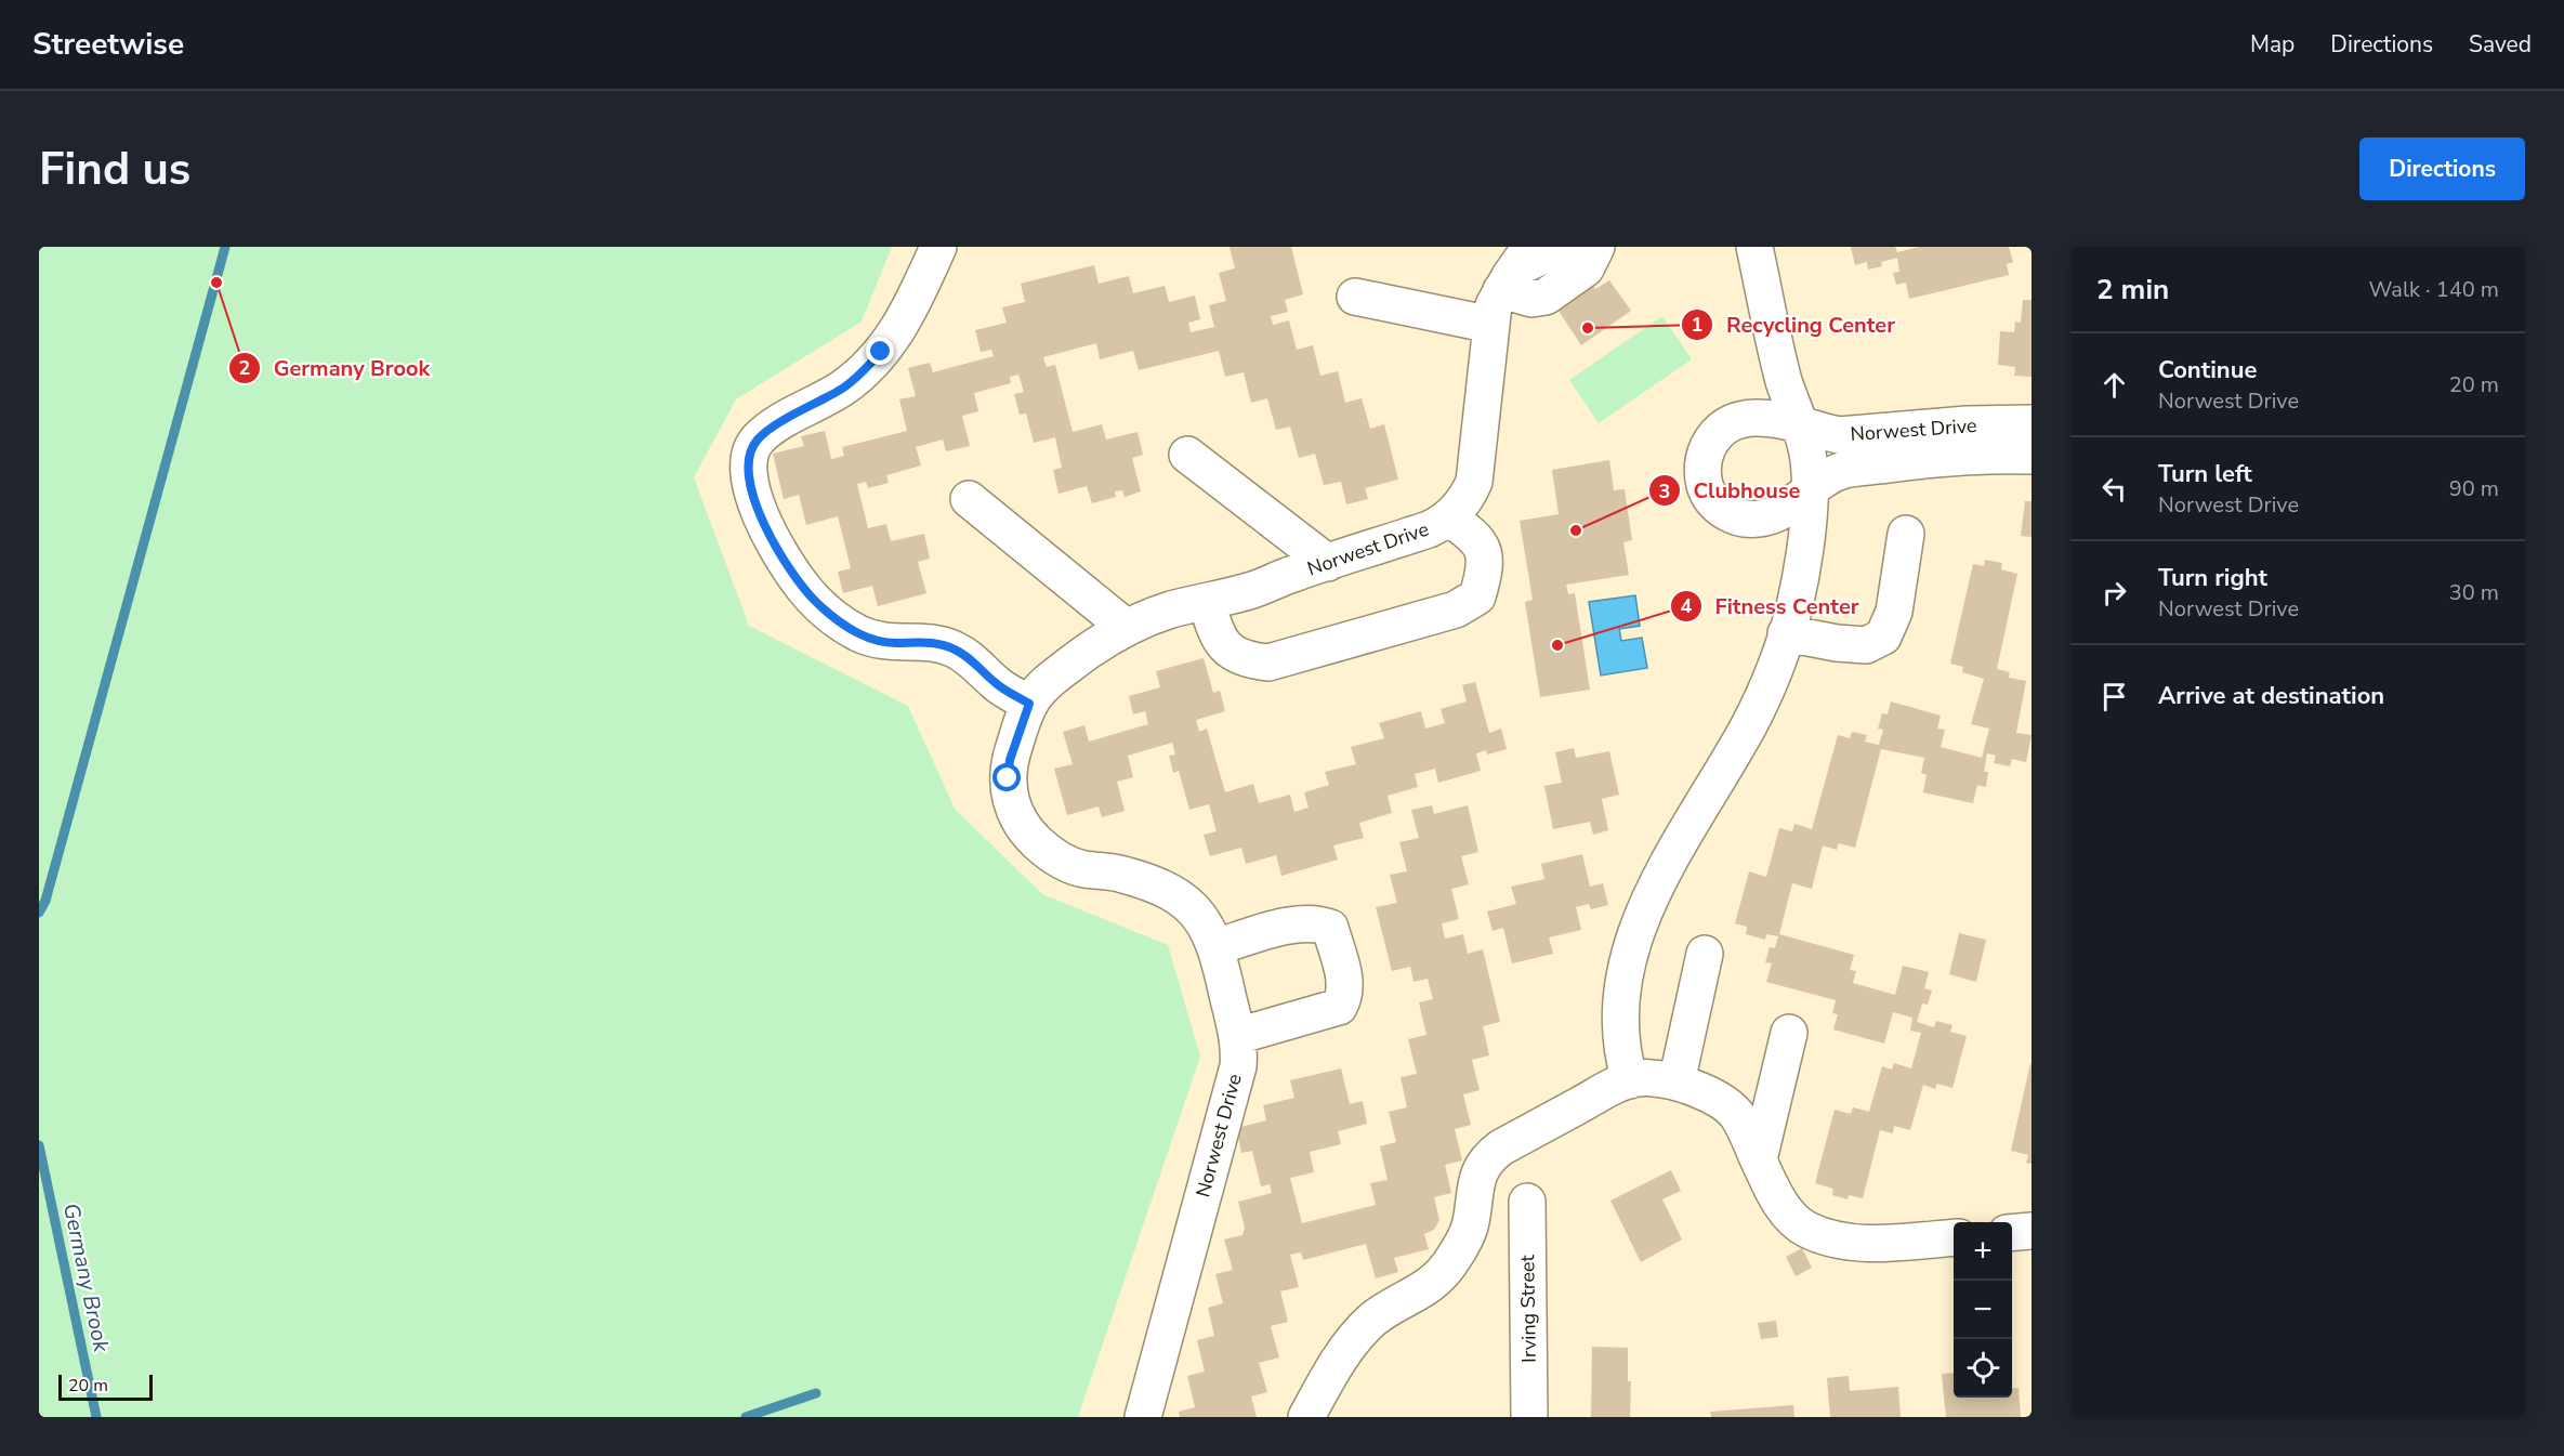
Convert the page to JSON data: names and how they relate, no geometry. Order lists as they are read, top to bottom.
{
  "streets": {
    "street": ["Norwest Drive", "Irving Street"]
  },
  "water": ["Germany Brook"],
  "places": [
    "Germany Brook",
    "Recycling Center",
    "Clubhouse",
    "Fitness Center"
  ],
  "scale_bar": "20 m",
  "page": {
    "header": "Streetwise",
    "nav": ["Map", "Directions", "Saved"],
    "buttons": "Directions",
    "title": "Find us",
    "heading": ["2 min", "Walk · 140 m"],
    "list": [
      ["Continue", "Norwest Drive", "20 m"],
      ["Turn left", "Norwest Drive", "90 m"],
      ["Turn right", "Norwest Drive", "30 m"],
      "Arrive at destination"
    ],
    "map_buttons": ["+", "−"],
    "scale": "20 m"
  }
}
